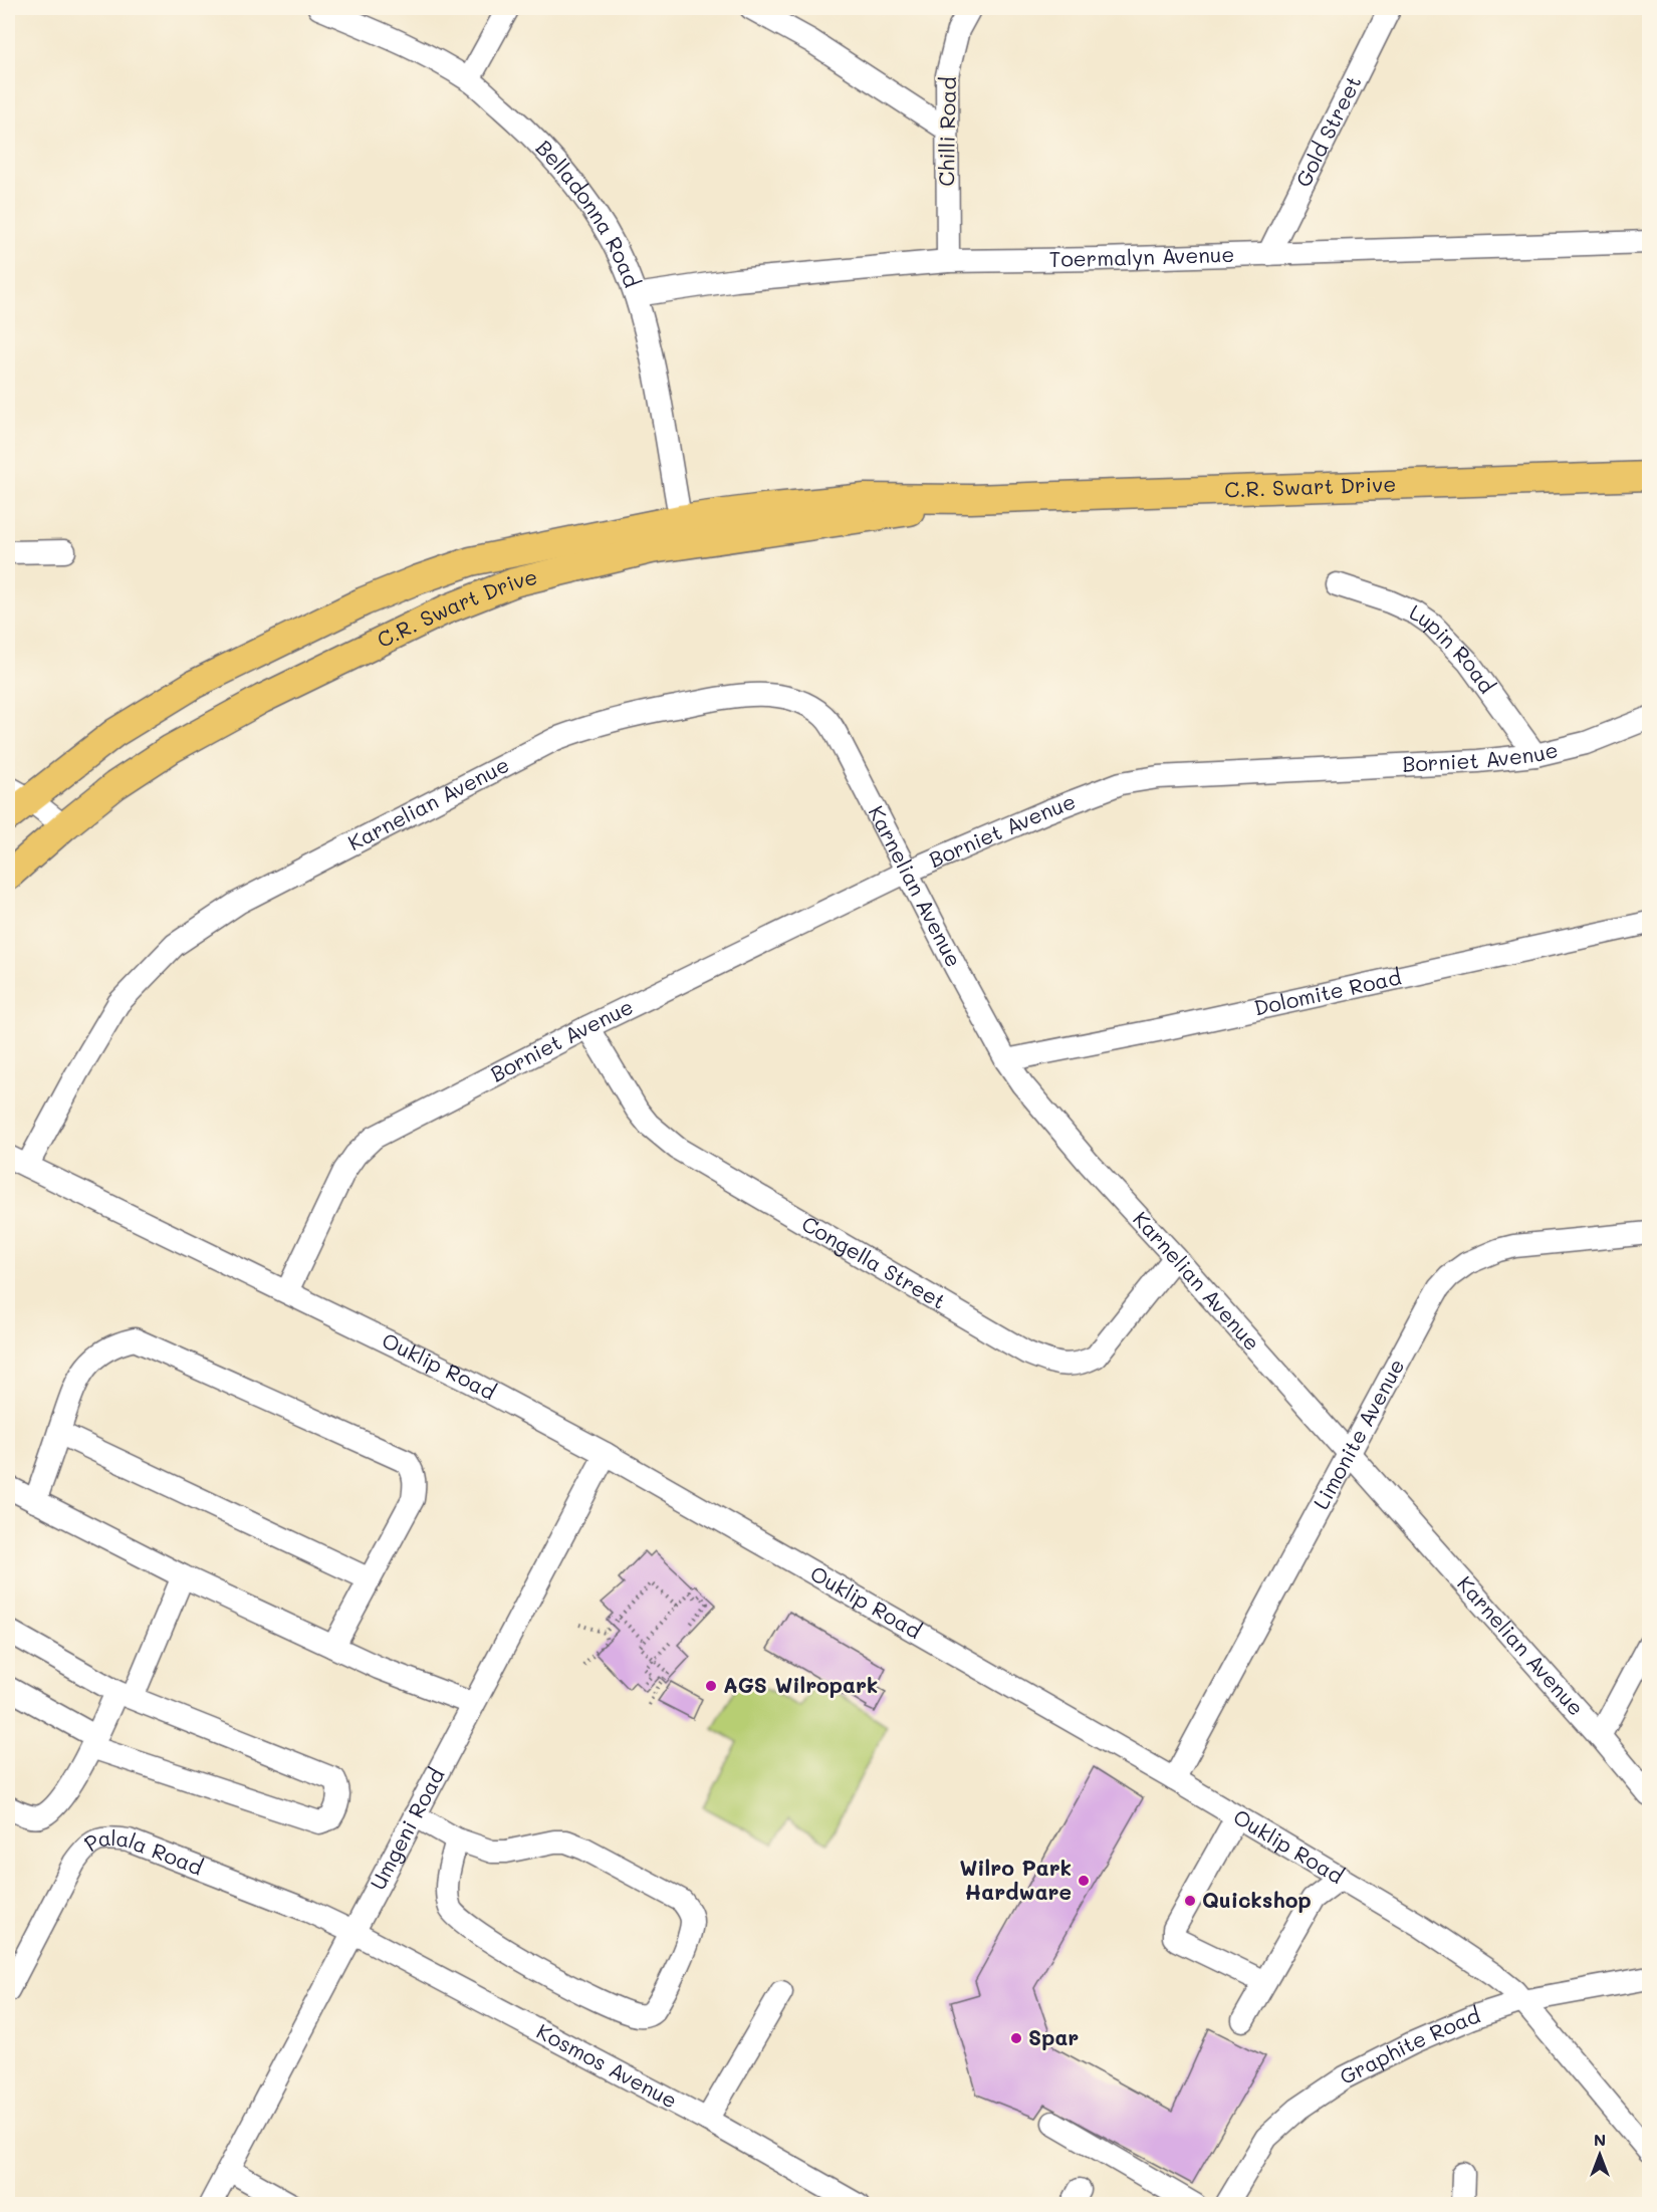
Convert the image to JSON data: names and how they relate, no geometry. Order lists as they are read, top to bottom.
{
  "streets": {
    "main road": ["C.R. Swart Drive"],
    "street": [
      "Gold Street",
      "Chilli Road",
      "Belladonna Road",
      "Toermalyn Avenue",
      "Lupin Road",
      "Borniet Avenue",
      "Karnelian Avenue",
      "Dolomite Road",
      "Congella Street",
      "Ouklip Road",
      "Limonite Avenue",
      "Umgeni Road",
      "Palala Road",
      "Graphite Road",
      "Kosmos Avenue"
    ]
  },
  "crossings": [
    ["Gold Street", "Toermalyn Avenue"],
    ["Chilli Road", "Toermalyn Avenue"],
    ["Belladonna Road", "Toermalyn Avenue"],
    ["Belladonna Road", "C.R. Swart Drive"],
    ["Lupin Road", "Borniet Avenue"],
    ["Borniet Avenue", "Karnelian Avenue"],
    ["Borniet Avenue", "Congella Street"],
    ["Borniet Avenue", "Ouklip Road"],
    ["Karnelian Avenue", "Dolomite Road"],
    ["Karnelian Avenue", "Congella Street"],
    ["Karnelian Avenue", "Ouklip Road"],
    ["Karnelian Avenue", "Limonite Avenue"],
    ["Ouklip Road", "Limonite Avenue"],
    ["Ouklip Road", "Umgeni Road"],
    ["Ouklip Road", "Graphite Road"],
    ["Umgeni Road", "Palala Road"],
    ["Umgeni Road", "Kosmos Avenue"],
    ["Palala Road", "Kosmos Avenue"]
  ],
  "places": [
    "AGS Wilropark",
    "Wilro Park Hardware",
    "Quickshop",
    "Spar"
  ],
  "north": "top"
}
